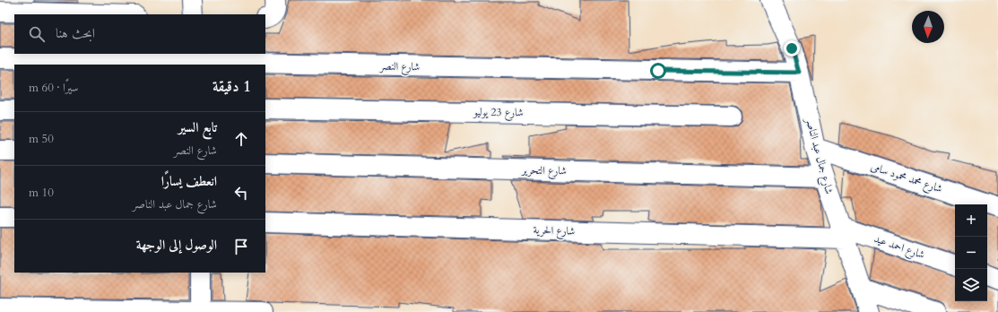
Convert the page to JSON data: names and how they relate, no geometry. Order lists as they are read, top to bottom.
{
  "streets": {
    "street": [
      "شارع النصر",
      "شارع 23 يوليو",
      "شارع جمال عبد الناصر",
      "شارع التحرير",
      "شارع محمد محمود سامى",
      "شارع الحرية",
      "شارع احمد عيد"
    ]
  },
  "crossings": [
    ["شارع النصر", "شارع جمال عبد الناصر"],
    ["شارع جمال عبد الناصر", "شارع التحرير"],
    ["شارع جمال عبد الناصر", "شارع محمد محمود سامى"],
    ["شارع جمال عبد الناصر", "شارع الحرية"],
    ["شارع جمال عبد الناصر", "شارع احمد عيد"],
    ["شارع الحرية", "شارع احمد عيد"]
  ],
  "north": "bottom",
  "page": {
    "search": "ابحث هنا",
    "heading": ["1 دقيقة", "سيرًا · 60 m"],
    "list": [
      ["تابع السير", "شارع النصر", "50 m"],
      ["انعطف يسارًا", "شارع جمال عبد الناصر", "10 m"],
      "الوصول إلى الوجهة"
    ],
    "map_buttons": ["+", "−"]
  }
}
